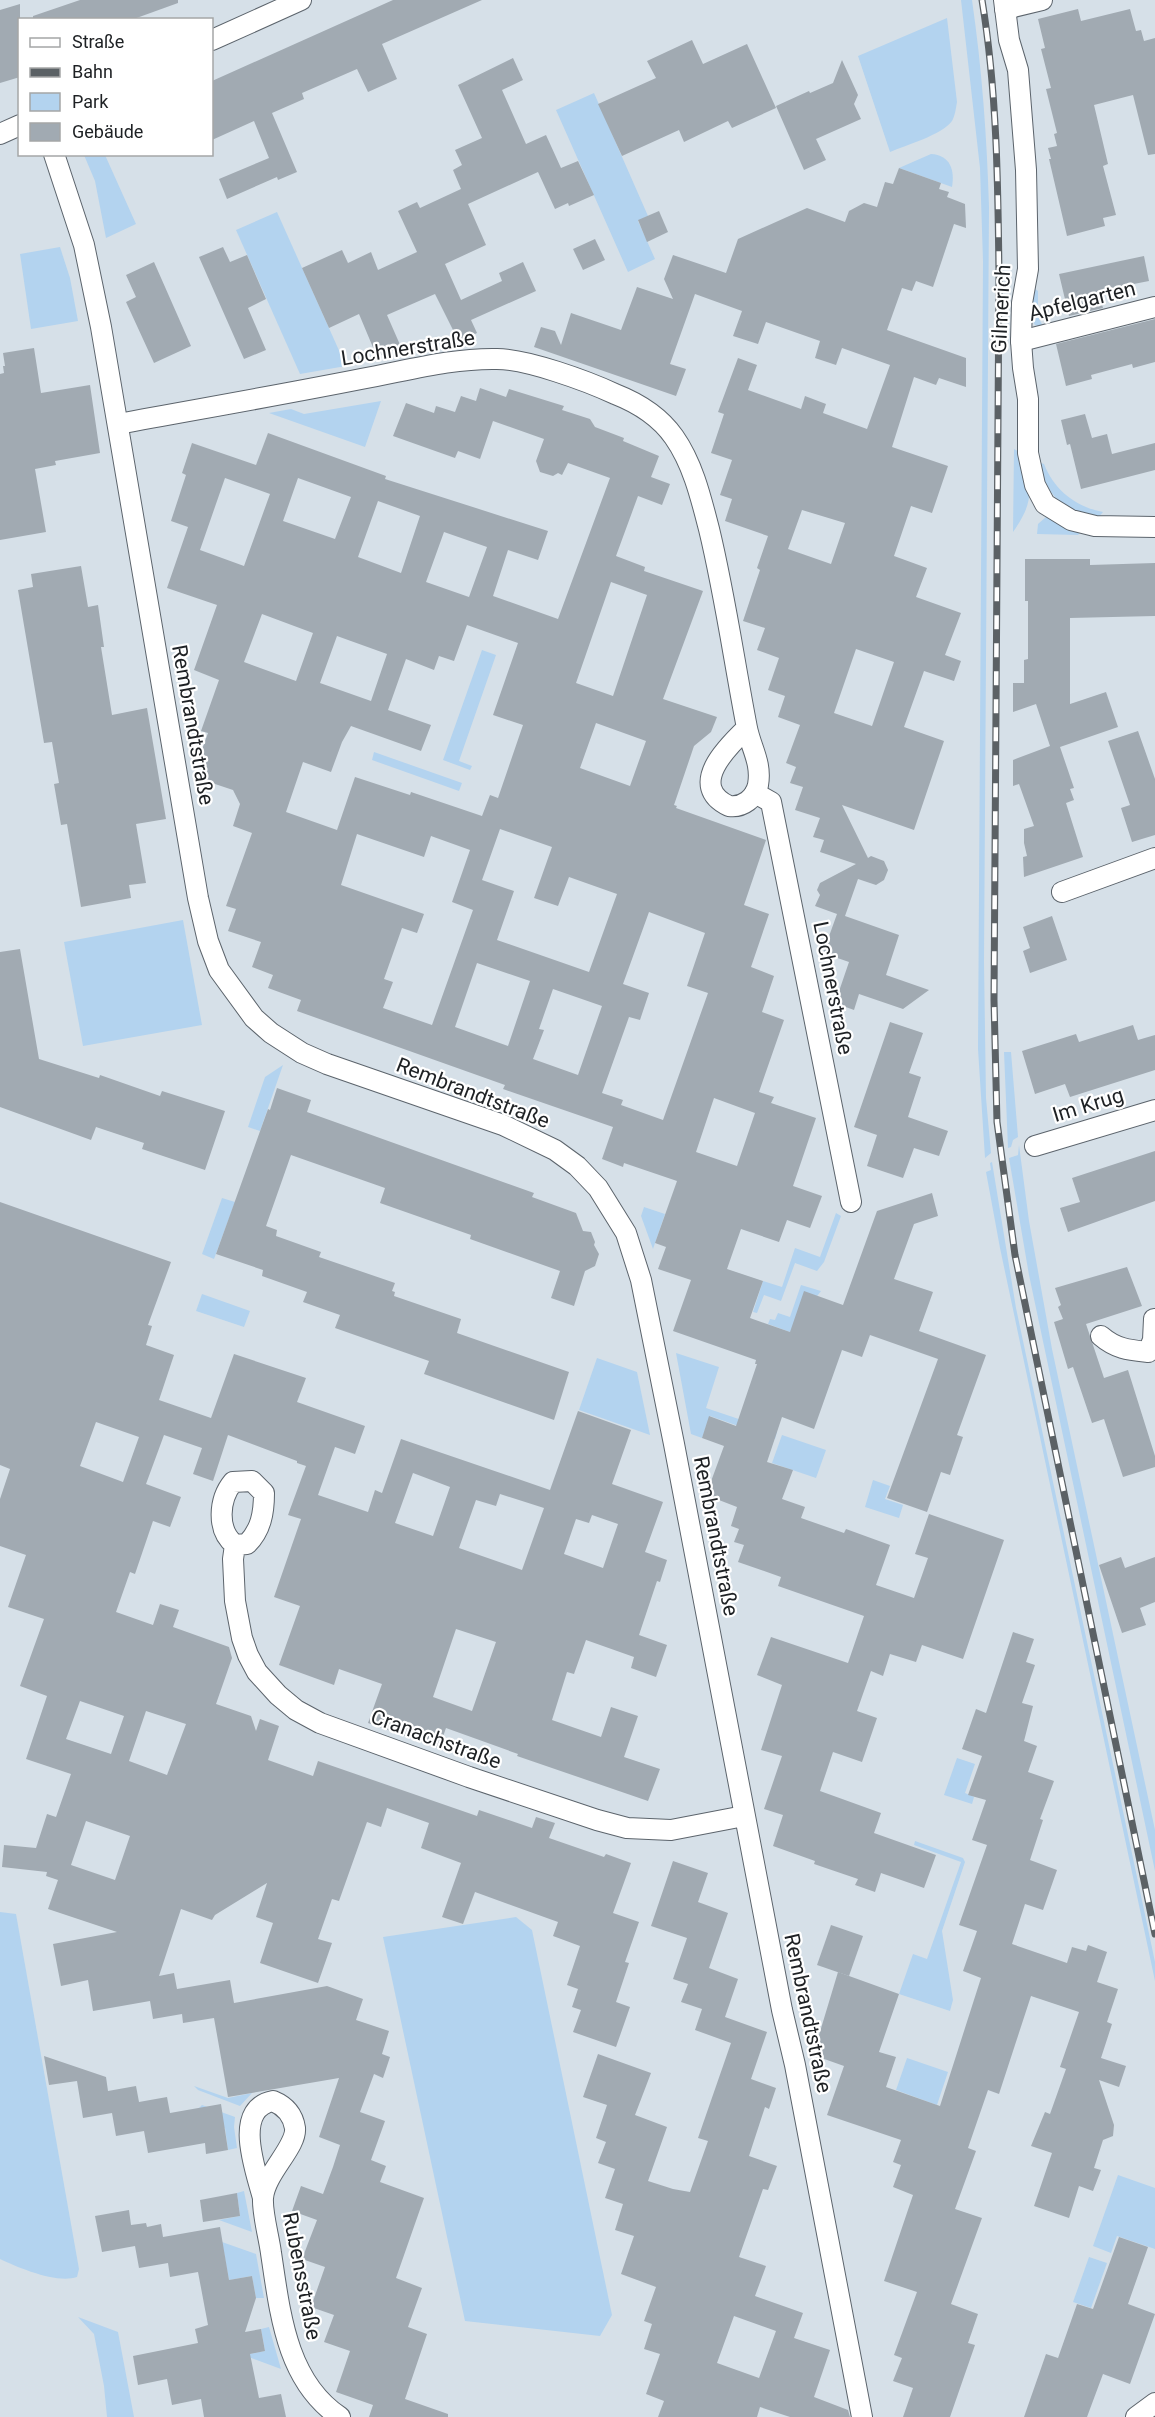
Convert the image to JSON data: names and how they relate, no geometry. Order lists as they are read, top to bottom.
{
  "streets": {
    "street": [
      "Apfelgarten",
      "Gilmerich",
      "Lochnerstraße",
      "Rembrandtstraße",
      "Im Krug",
      "Cranachstraße",
      "Rubensstraße"
    ]
  },
  "crossings": [
    ["Apfelgarten", "Gilmerich"],
    ["Lochnerstraße", "Rembrandtstraße"],
    ["Rembrandtstraße", "Cranachstraße"]
  ],
  "legend": [
    "Straße",
    "Bahn",
    "Park",
    "Gebäude"
  ]
}
